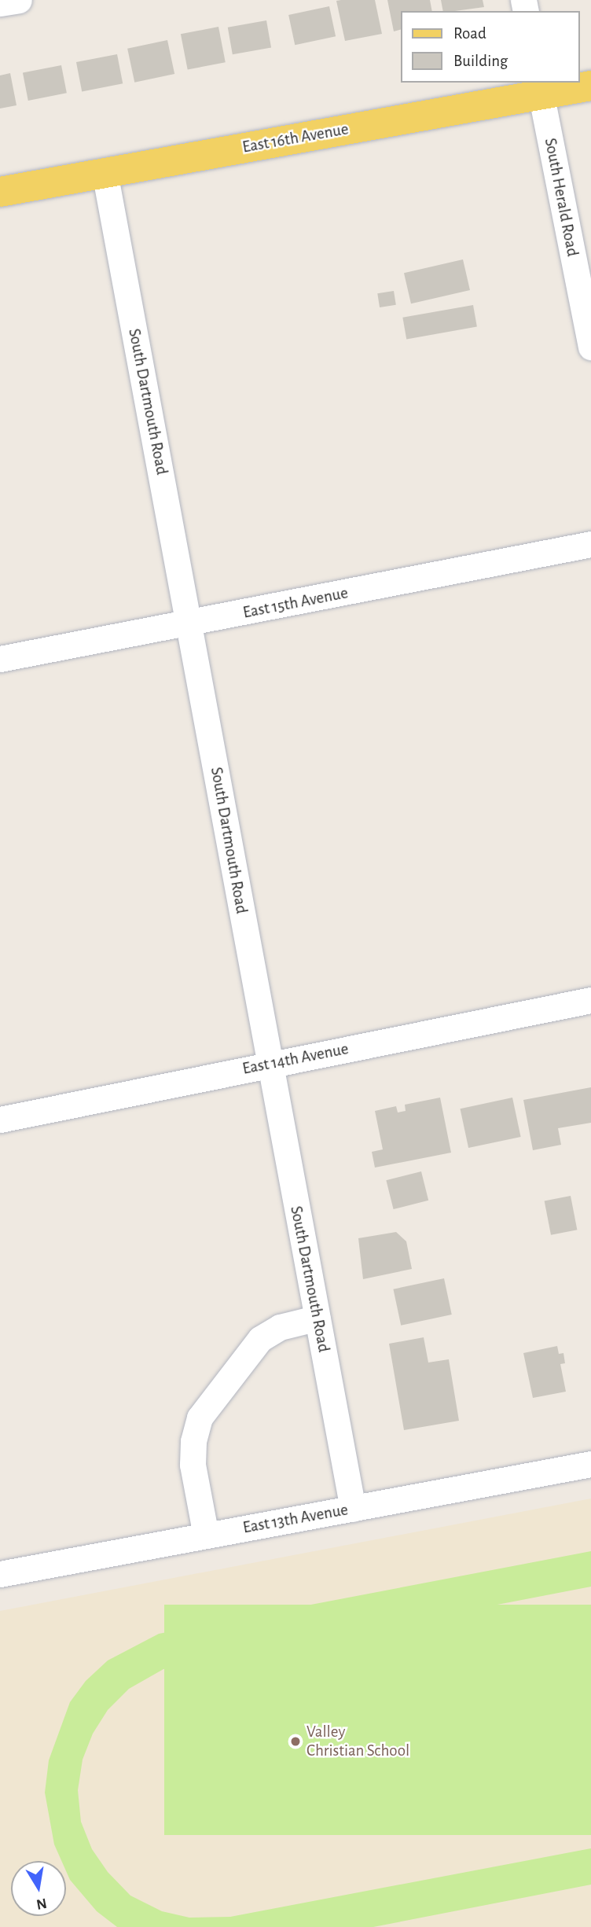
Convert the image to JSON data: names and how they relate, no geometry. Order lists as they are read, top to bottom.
{
  "streets": {
    "main road": ["East 16th Avenue"],
    "street": [
      "South Herald Road",
      "South Dartmouth Road",
      "East 15th Avenue",
      "East 14th Avenue",
      "East 13th Avenue"
    ]
  },
  "crossings": [
    ["East 16th Avenue", "South Herald Road"],
    ["East 16th Avenue", "South Dartmouth Road"],
    ["South Dartmouth Road", "East 15th Avenue"],
    ["South Dartmouth Road", "East 14th Avenue"],
    ["South Dartmouth Road", "East 13th Avenue"]
  ],
  "places": ["Valley Christian School"],
  "legend": ["Road", "Building"],
  "north": "bottom"
}
